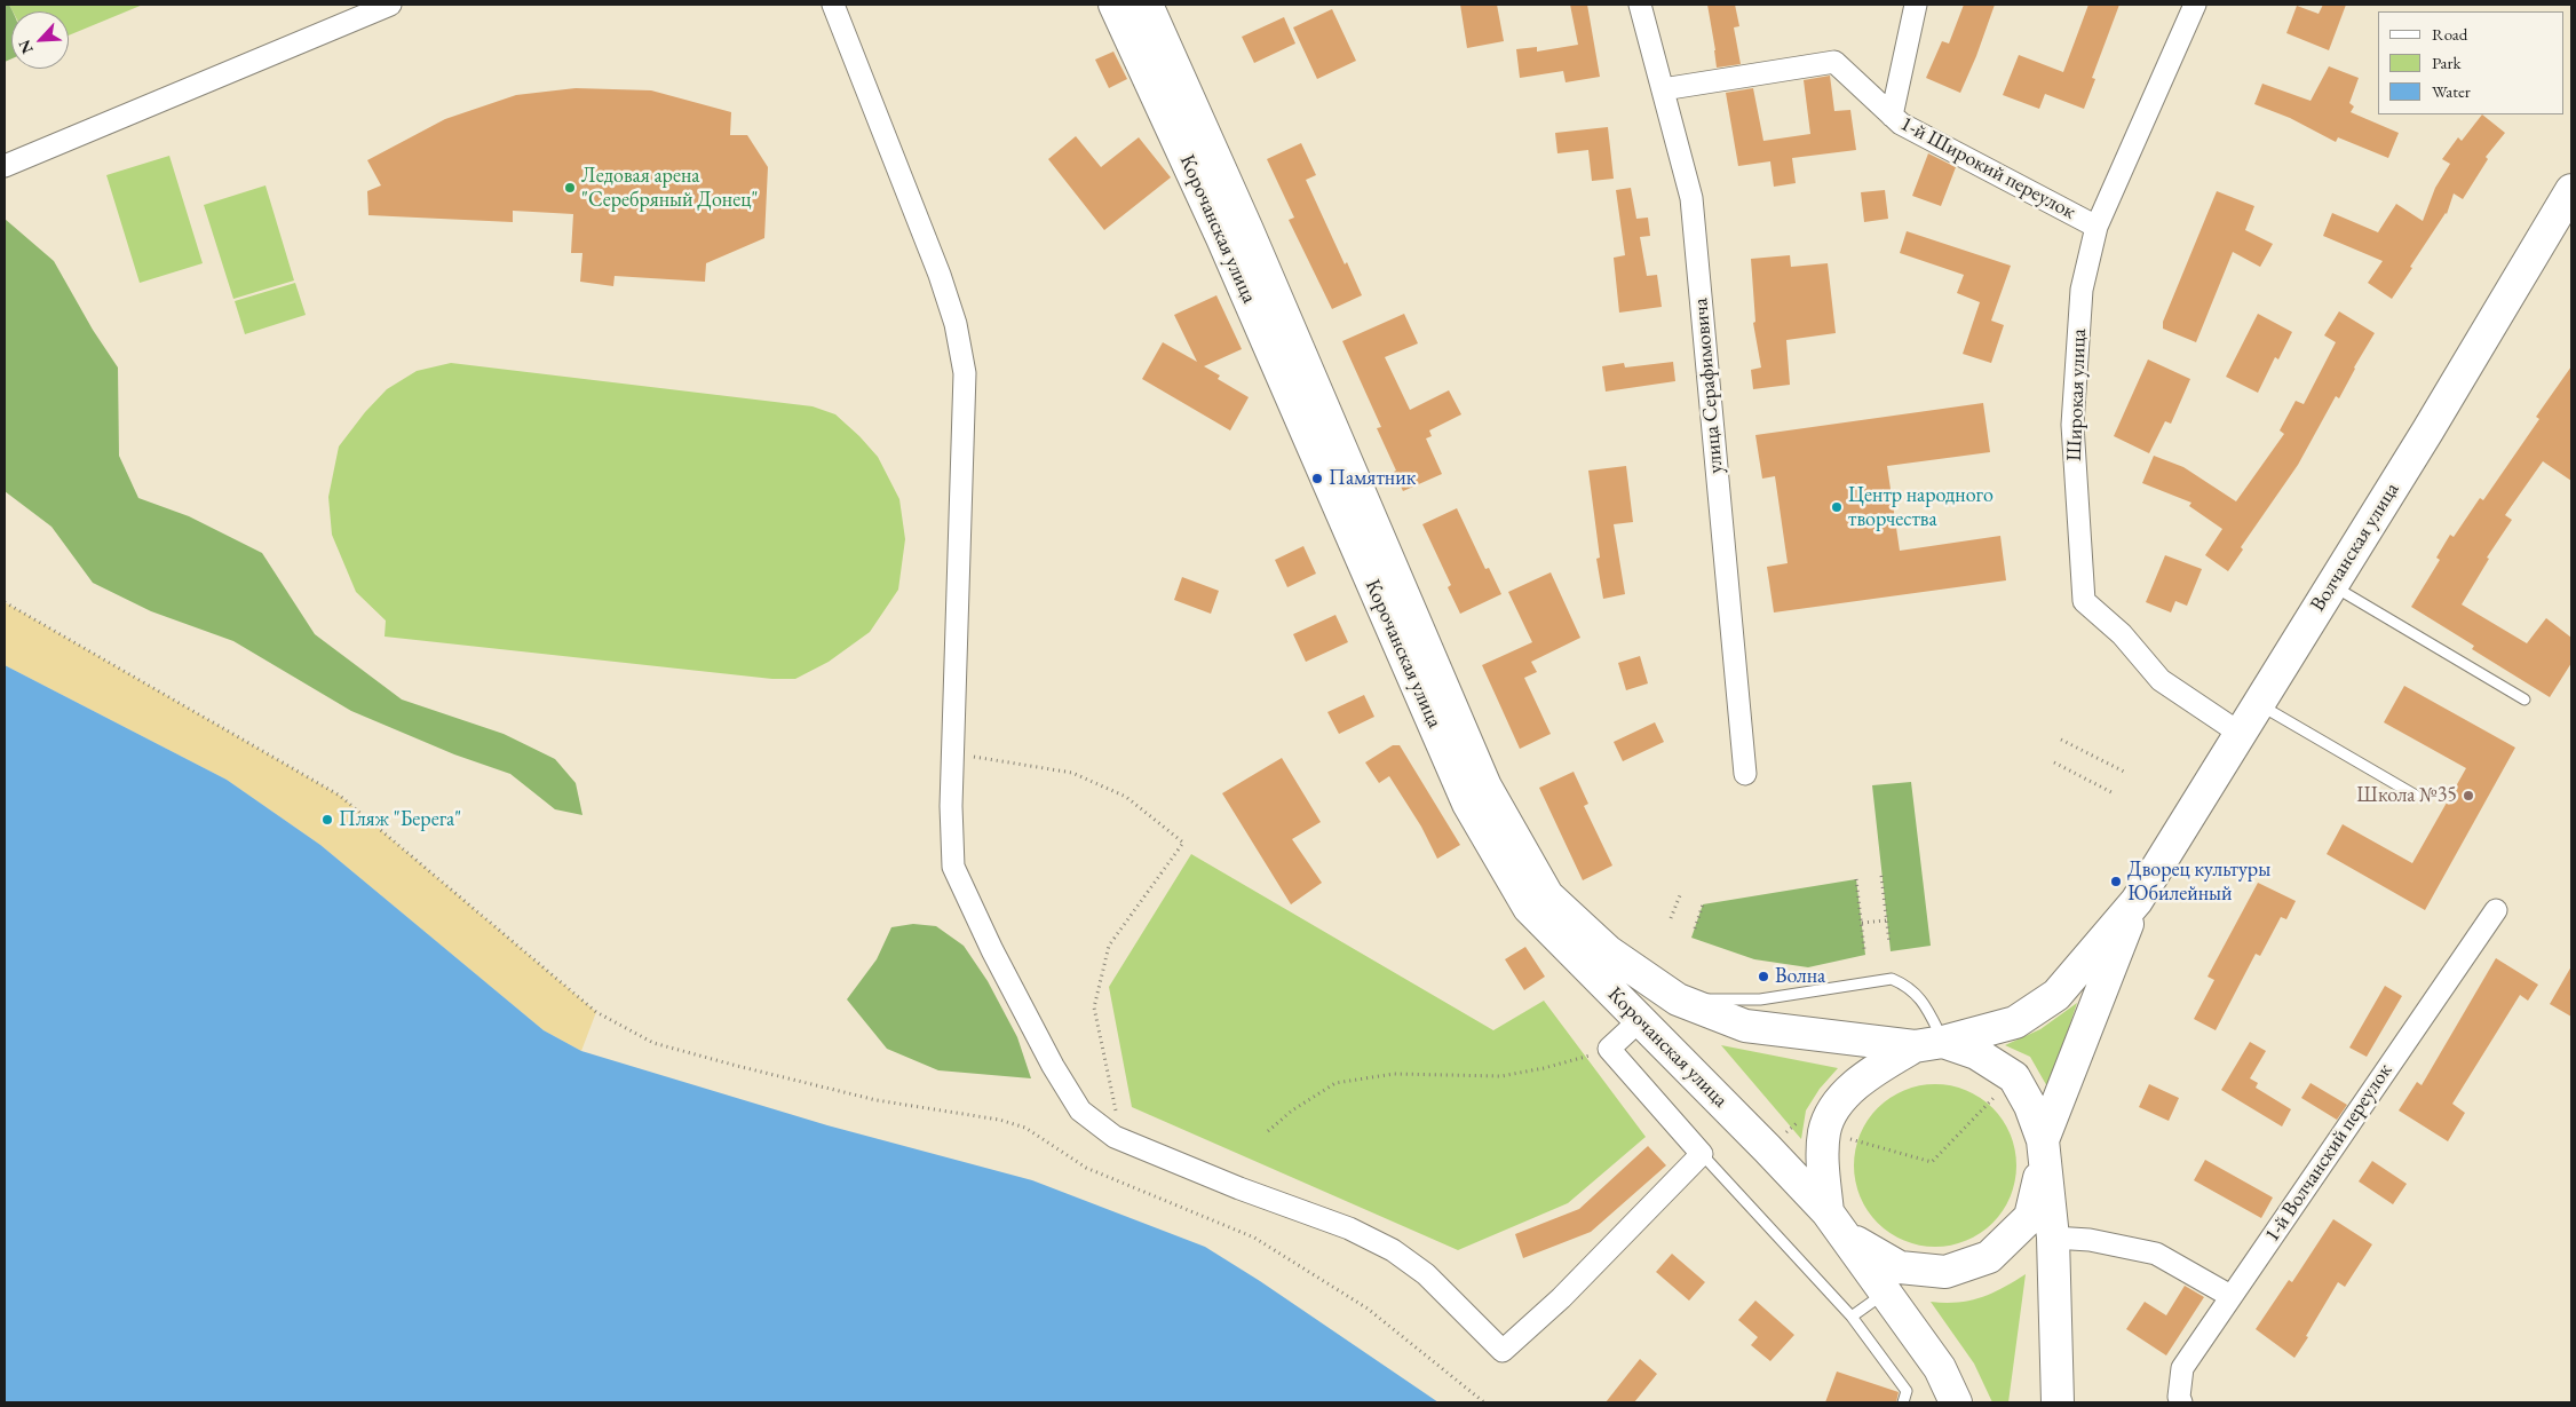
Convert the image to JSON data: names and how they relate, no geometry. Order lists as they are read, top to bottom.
{
  "streets": {
    "main road": ["Корочанская улица", "Волчанская улица"],
    "street": [
      "1-й Широкий переулок",
      "улица Серафимовича",
      "Широкая улица",
      "1-й Волчанский переулок"
    ]
  },
  "crossings": [
    ["1-й Широкий переулок", "улица Серафимовича"],
    ["1-й Широкий переулок", "Широкая улица"],
    ["Широкая улица", "Волчанская улица"]
  ],
  "places": [
    "Ледовая арена \"Серебряный Донец\"",
    "Памятник",
    "Центр народного творчества",
    "Школа №35",
    "Пляж \"Берега\"",
    "Дворец культуры Юбилейный",
    "Волна"
  ],
  "legend": ["Road", "Park", "Water"],
  "north": "bottom left"
}
